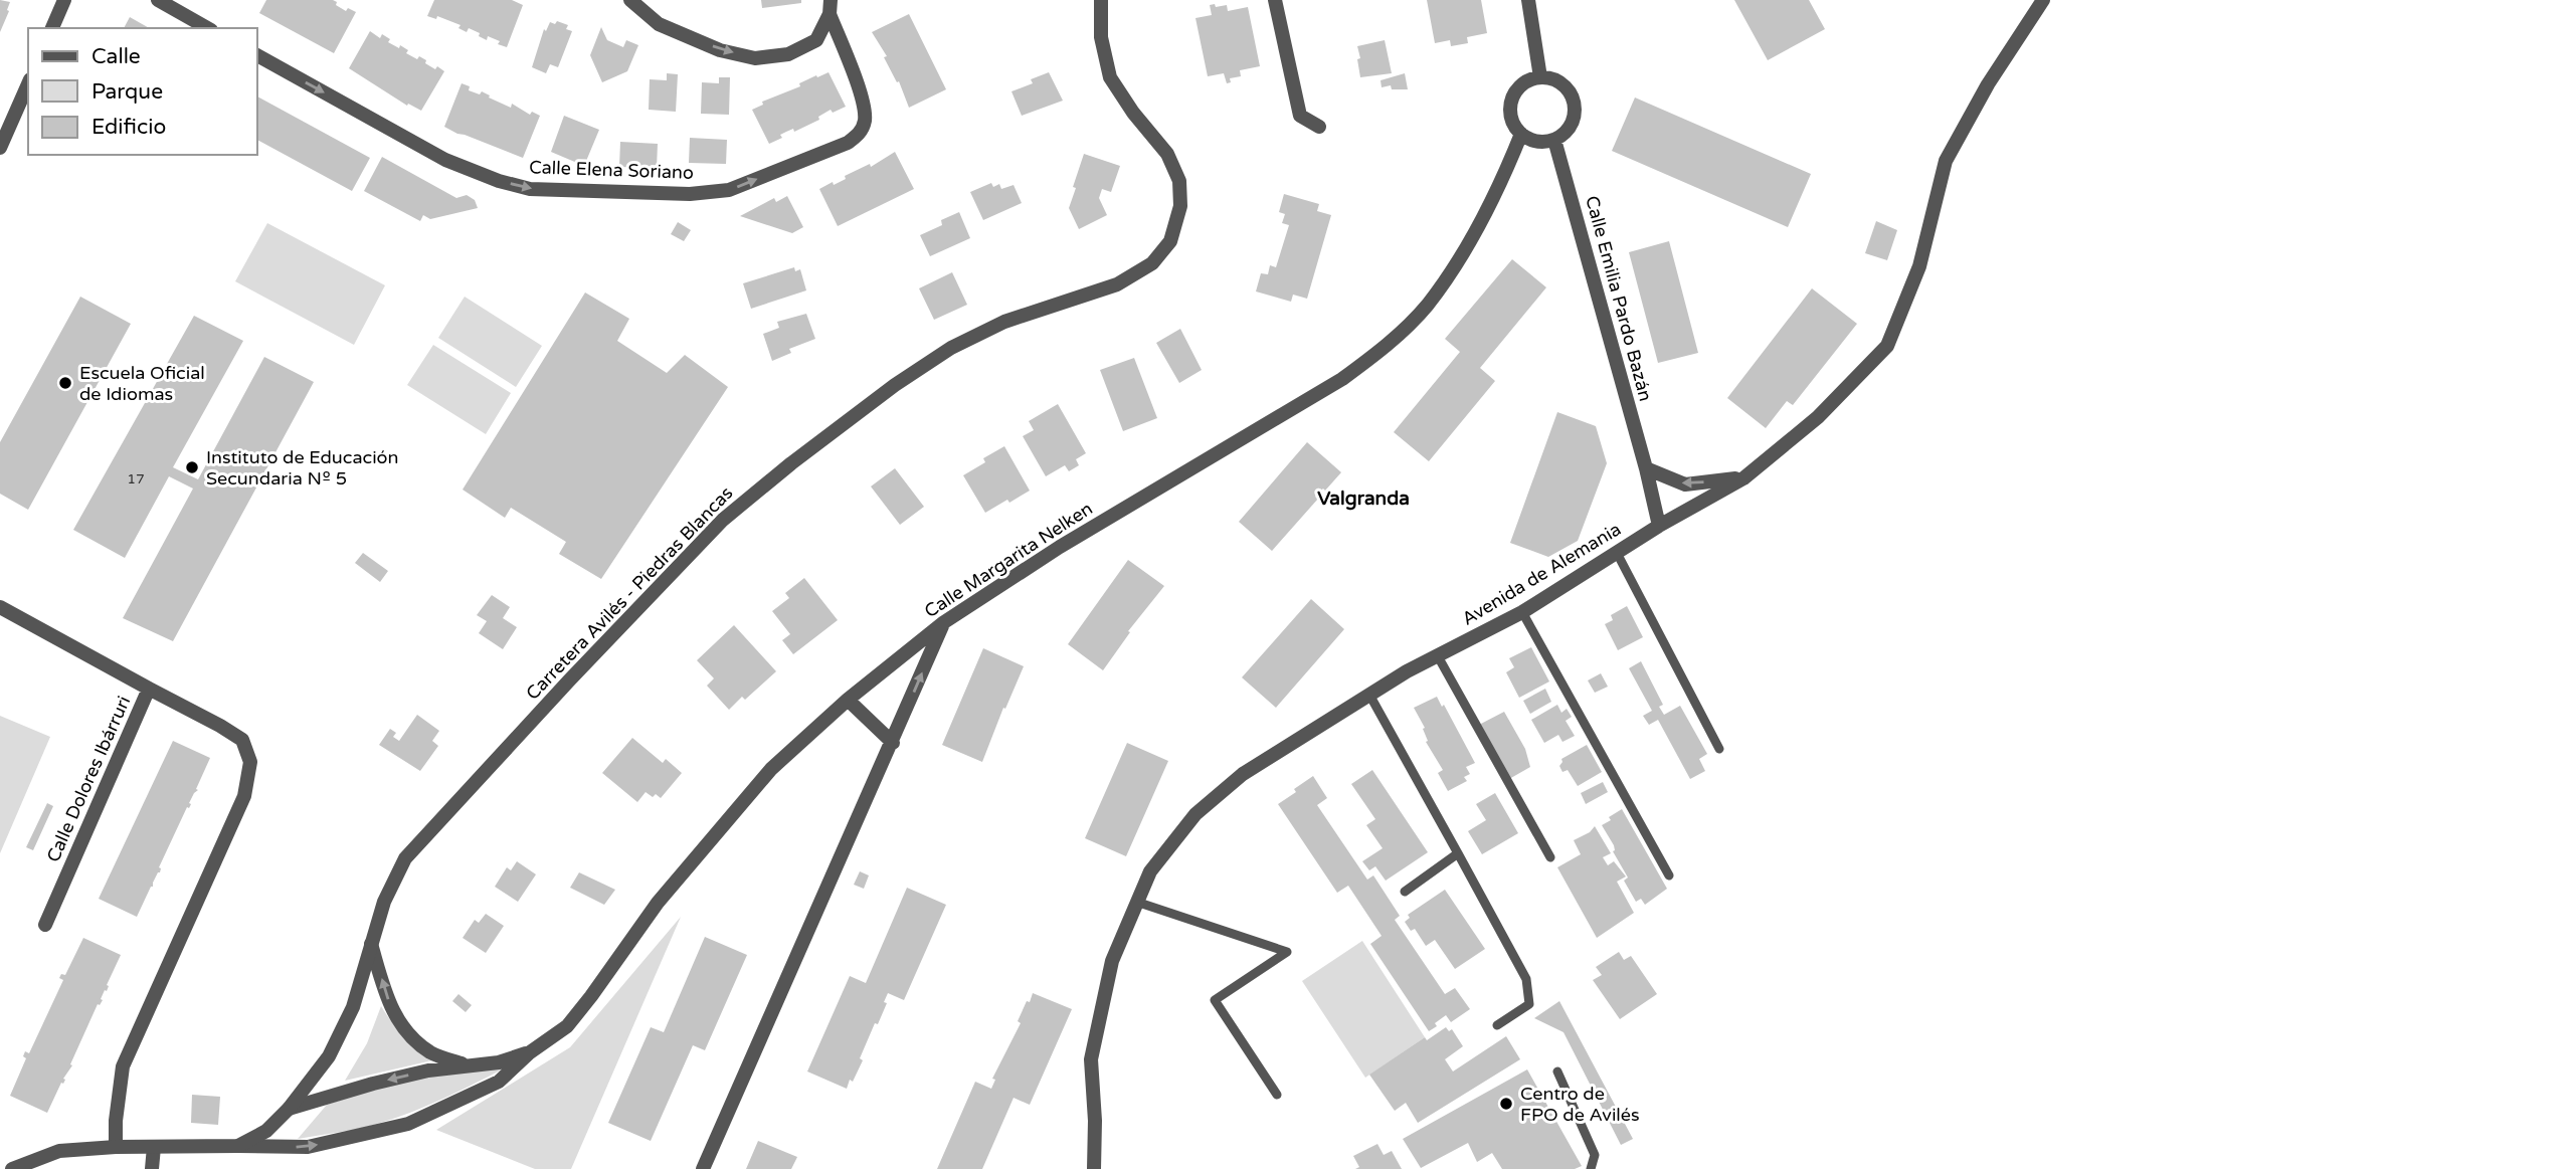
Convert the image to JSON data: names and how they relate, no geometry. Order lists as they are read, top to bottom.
{
  "streets": {
    "street": [
      "Calle Elena Soriano",
      "Calle Emilia Pardo Bazán",
      "Calle Margarita Nelken",
      "Avenida de Alemania",
      "Carretera Avilés - Piedras Blancas",
      "Calle Dolores Ibárruri"
    ]
  },
  "crossings": [
    ["Calle Emilia Pardo Bazán", "Calle Margarita Nelken"],
    ["Calle Emilia Pardo Bazán", "Avenida de Alemania"]
  ],
  "districts": ["Valgranda"],
  "places": ["Escuela Oficial de Idiomas", "Instituto de Educación Secundaria Nº 5", "Centro de FPO de Avilés"],
  "house_numbers": ["17"],
  "legend": ["Calle", "Parque", "Edificio"]
}
